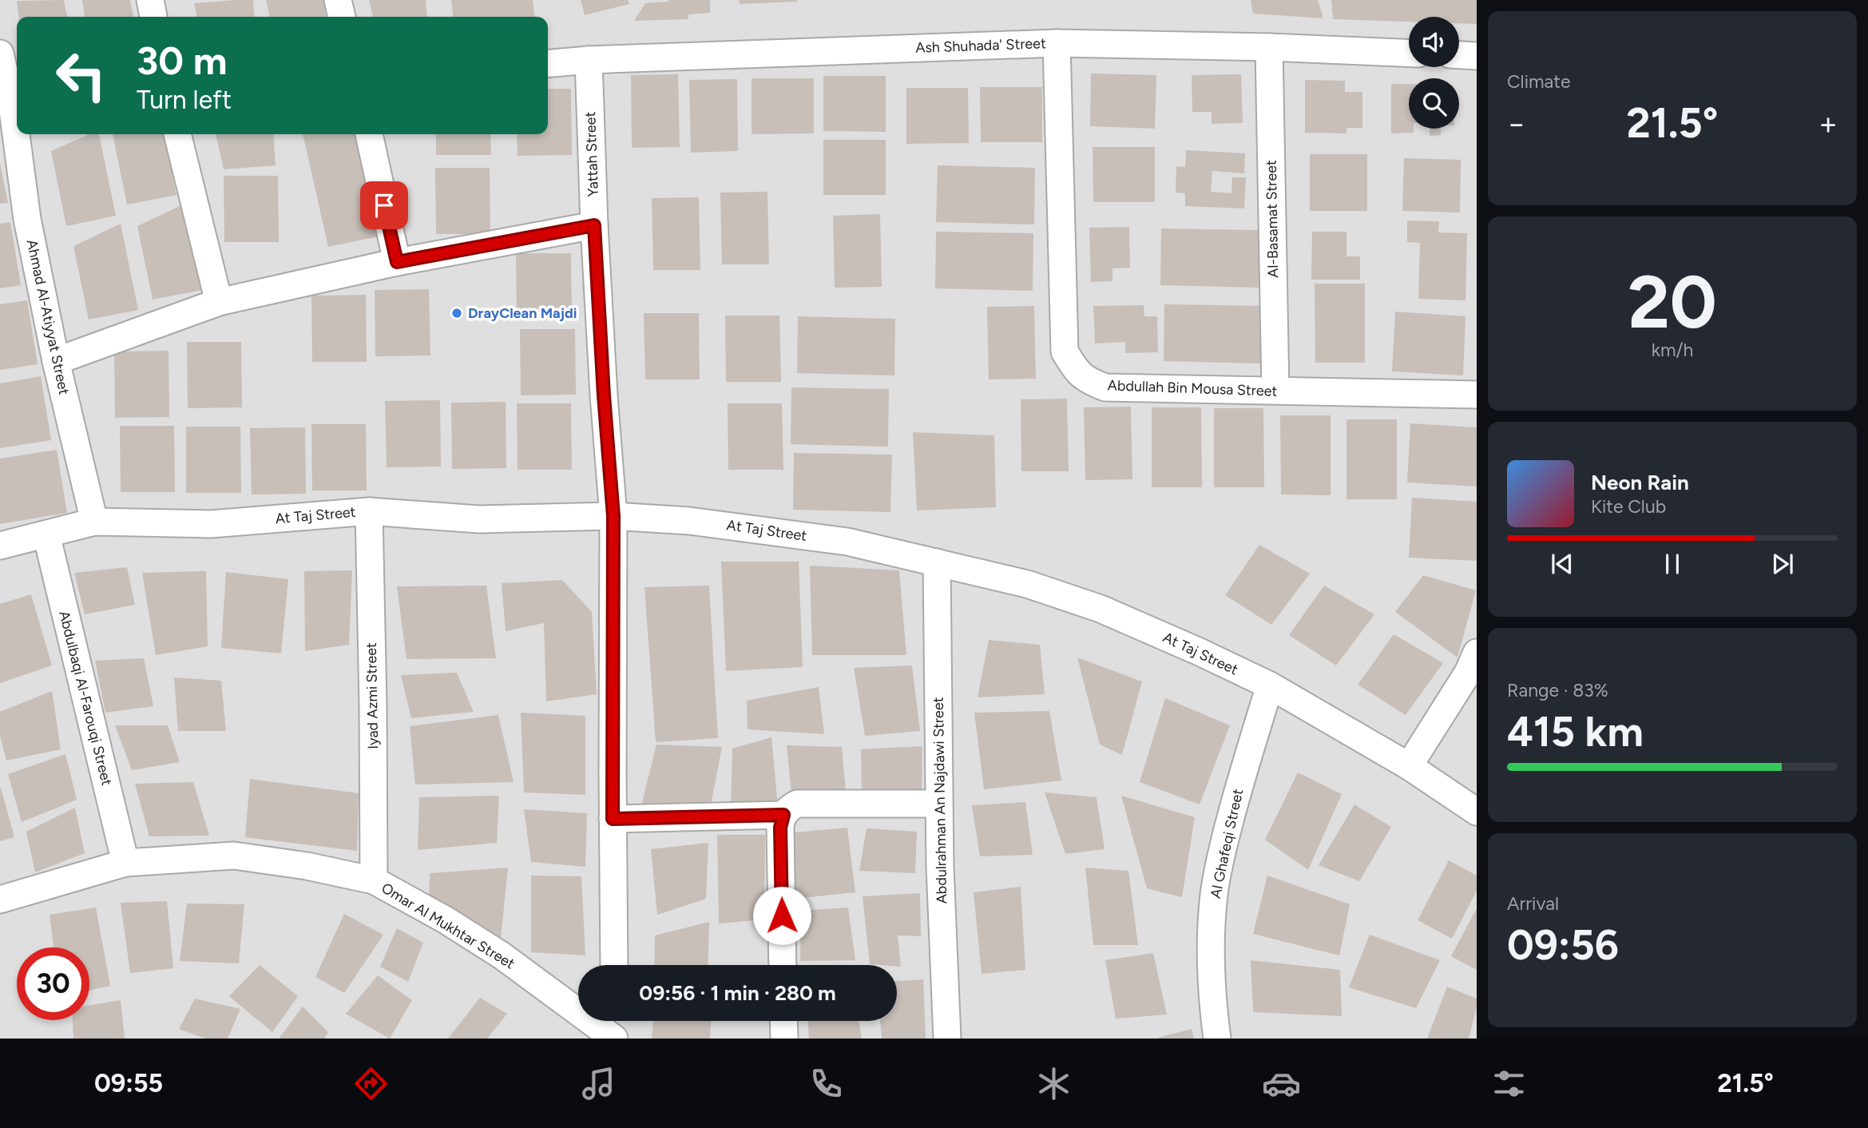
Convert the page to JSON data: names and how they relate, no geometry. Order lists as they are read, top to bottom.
{
  "streets": {
    "street": [
      "Ash Shuhada' Street",
      "Yattah Street",
      "Al-Basamat Street",
      "Ahmad Al-Atiyyat Street",
      "Abdullah Bin Mousa Street",
      "At Taj Street",
      "Iyad Azmi Street",
      "Abdulbaqi Al-Farouqi Street",
      "Abdulrahman An Najdawi Street",
      "Al Ghafeqi Street",
      "Omar Al Mukhtar Street"
    ]
  },
  "crossings": [
    ["Ash Shuhada' Street", "Yattah Street"],
    ["Ash Shuhada' Street", "Al-Basamat Street"],
    ["Ash Shuhada' Street", "Abdullah Bin Mousa Street"],
    ["Yattah Street", "At Taj Street"],
    ["Al-Basamat Street", "Abdullah Bin Mousa Street"],
    ["Ahmad Al-Atiyyat Street", "At Taj Street"],
    ["At Taj Street", "Iyad Azmi Street"],
    ["At Taj Street", "Abdulbaqi Al-Farouqi Street"],
    ["At Taj Street", "Abdulrahman An Najdawi Street"],
    ["At Taj Street", "Al Ghafeqi Street"],
    ["Iyad Azmi Street", "Omar Al Mukhtar Street"],
    ["Abdulbaqi Al-Farouqi Street", "Omar Al Mukhtar Street"]
  ],
  "places": ["DrayClean Majdi"],
  "page": {
    "tile": [
      "Climate",
      ["20", "km/h"],
      ["Range · 83%", "415 km"],
      ["Arrival", "09:56"]
    ],
    "turn": ["30 m", "Turn left"],
    "heat": ["−", "21.5°", "+"],
    "song": ["Neon Rain", "Kite Club"],
    "limit": "30",
    "trip": "09:56 · 1 min · 280 m",
    "tabs": ["09:55", "21.5°"]
  }
}
